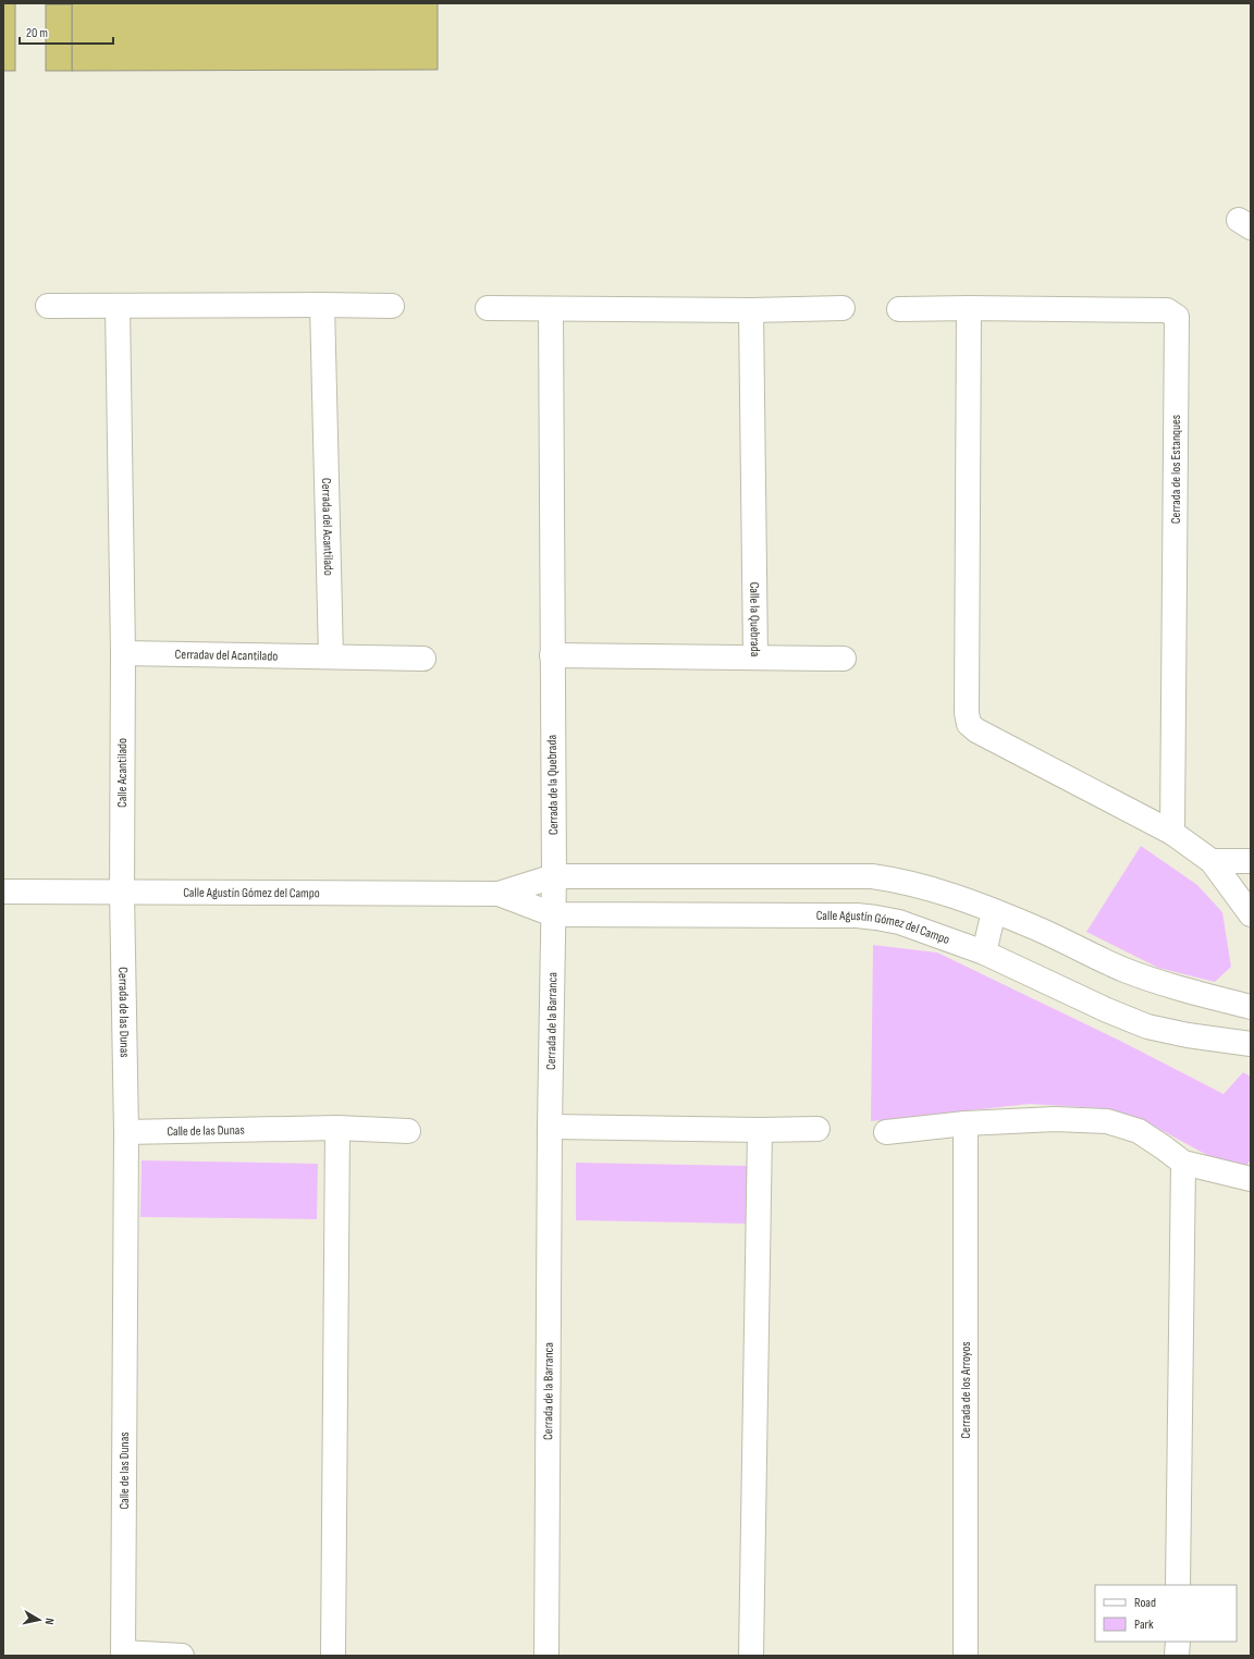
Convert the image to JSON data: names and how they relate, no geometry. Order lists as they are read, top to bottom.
{
  "streets": {
    "street": [
      "Cerrada de los Estanques",
      "Cerrada del Acantilado",
      "Calle la Quebrada",
      "Cerradav del Acantilado",
      "Calle Acantilado",
      "Cerrada de la Quebrada",
      "Calle Agustín Gómez del Campo",
      "Cerrada de las Dunas",
      "Cerrada de la Barranca",
      "Calle de las Dunas",
      "Cerrada de los Arroyos"
    ]
  },
  "crossings": [
    ["Cerrada del Acantilado", "Cerradav del Acantilado"],
    ["Calle la Quebrada", "Cerrada de la Quebrada"],
    ["Cerradav del Acantilado", "Calle Acantilado"],
    ["Calle Acantilado", "Calle Agustín Gómez del Campo"],
    ["Calle Acantilado", "Cerrada de las Dunas"],
    ["Cerrada de la Quebrada", "Calle Agustín Gómez del Campo"],
    ["Cerrada de la Quebrada", "Cerrada de la Barranca"],
    ["Calle Agustín Gómez del Campo", "Cerrada de las Dunas"],
    ["Calle Agustín Gómez del Campo", "Cerrada de la Barranca"],
    ["Cerrada de las Dunas", "Calle de las Dunas"]
  ],
  "legend": ["Road", "Park"],
  "scale_bar": "20 m",
  "north": "right"
}
